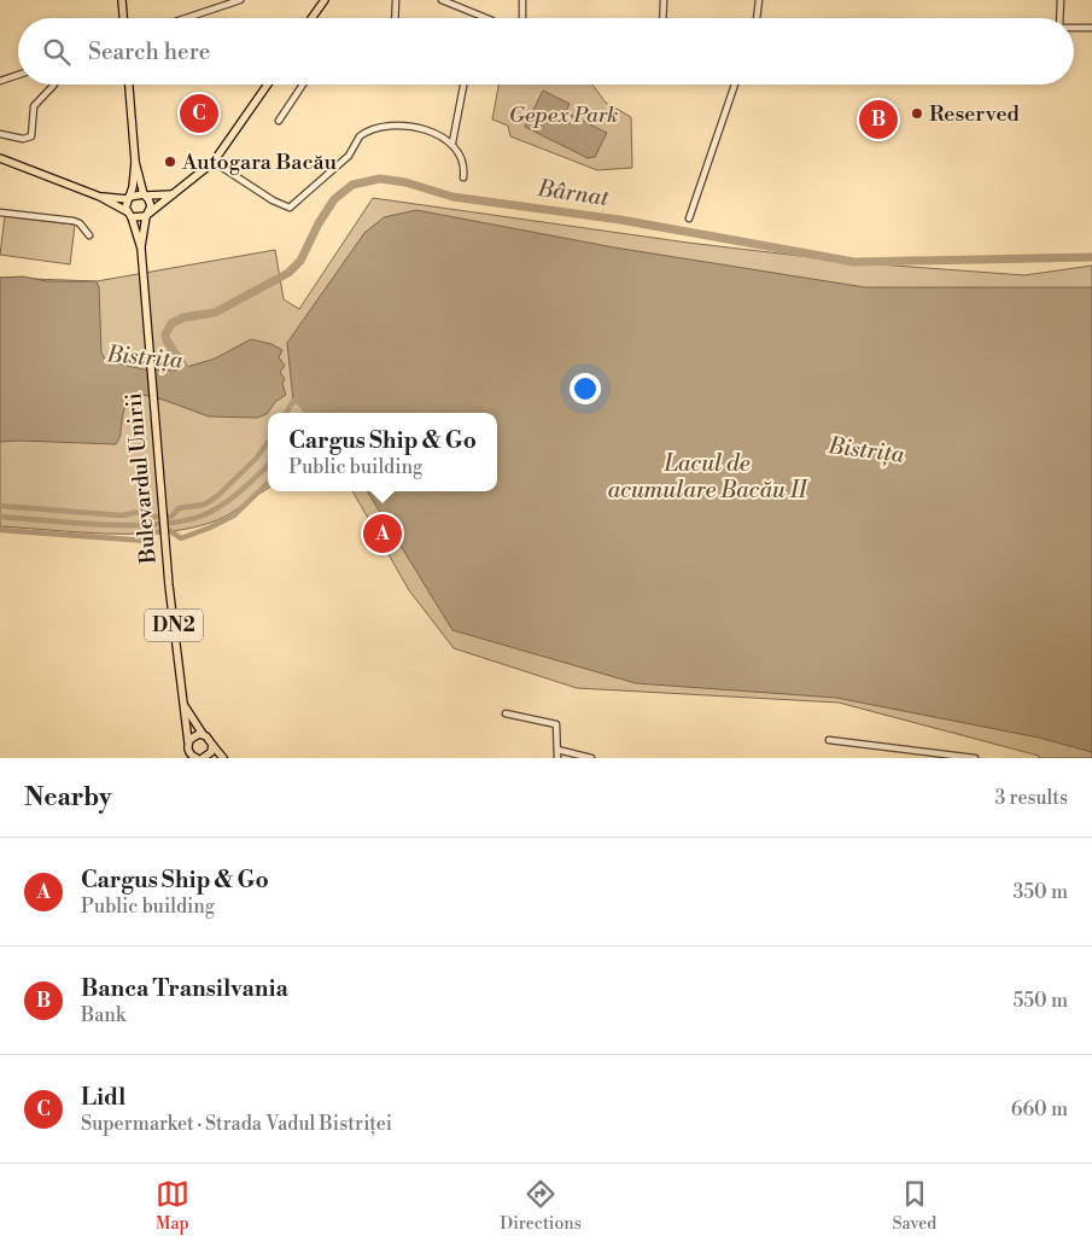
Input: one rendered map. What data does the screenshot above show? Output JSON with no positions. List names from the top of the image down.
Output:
{
  "streets": {
    "main road": ["Bulevardul Unirii", "DN2"]
  },
  "crossings": [
    ["Bulevardul Unirii", "DN2"]
  ],
  "water": ["Bârnat", "Bistrița", "Lacul de acumulare Bacău II"],
  "parks": ["Gepex Park"],
  "places": ["Reserved", "Autogara Bacău"],
  "page": {
    "search": "Search here",
    "pins": ["C", "B", "A"],
    "popup": ["Cargus Ship & Go", "Public building"],
    "heading": ["Nearby", "3 results"],
    "list": [
      {
        "mark": "A",
        "name": "Cargus Ship & Go",
        "note": "Public building",
        "value": "350 m"
      },
      {
        "mark": "B",
        "name": "Banca Transilvania",
        "note": "Bank",
        "value": "550 m"
      },
      {
        "mark": "C",
        "name": "Lidl",
        "note": "Supermarket · Strada Vadul Bistriței",
        "value": "660 m"
      }
    ],
    "nav": ["Map", "Directions", "Saved"]
  }
}
